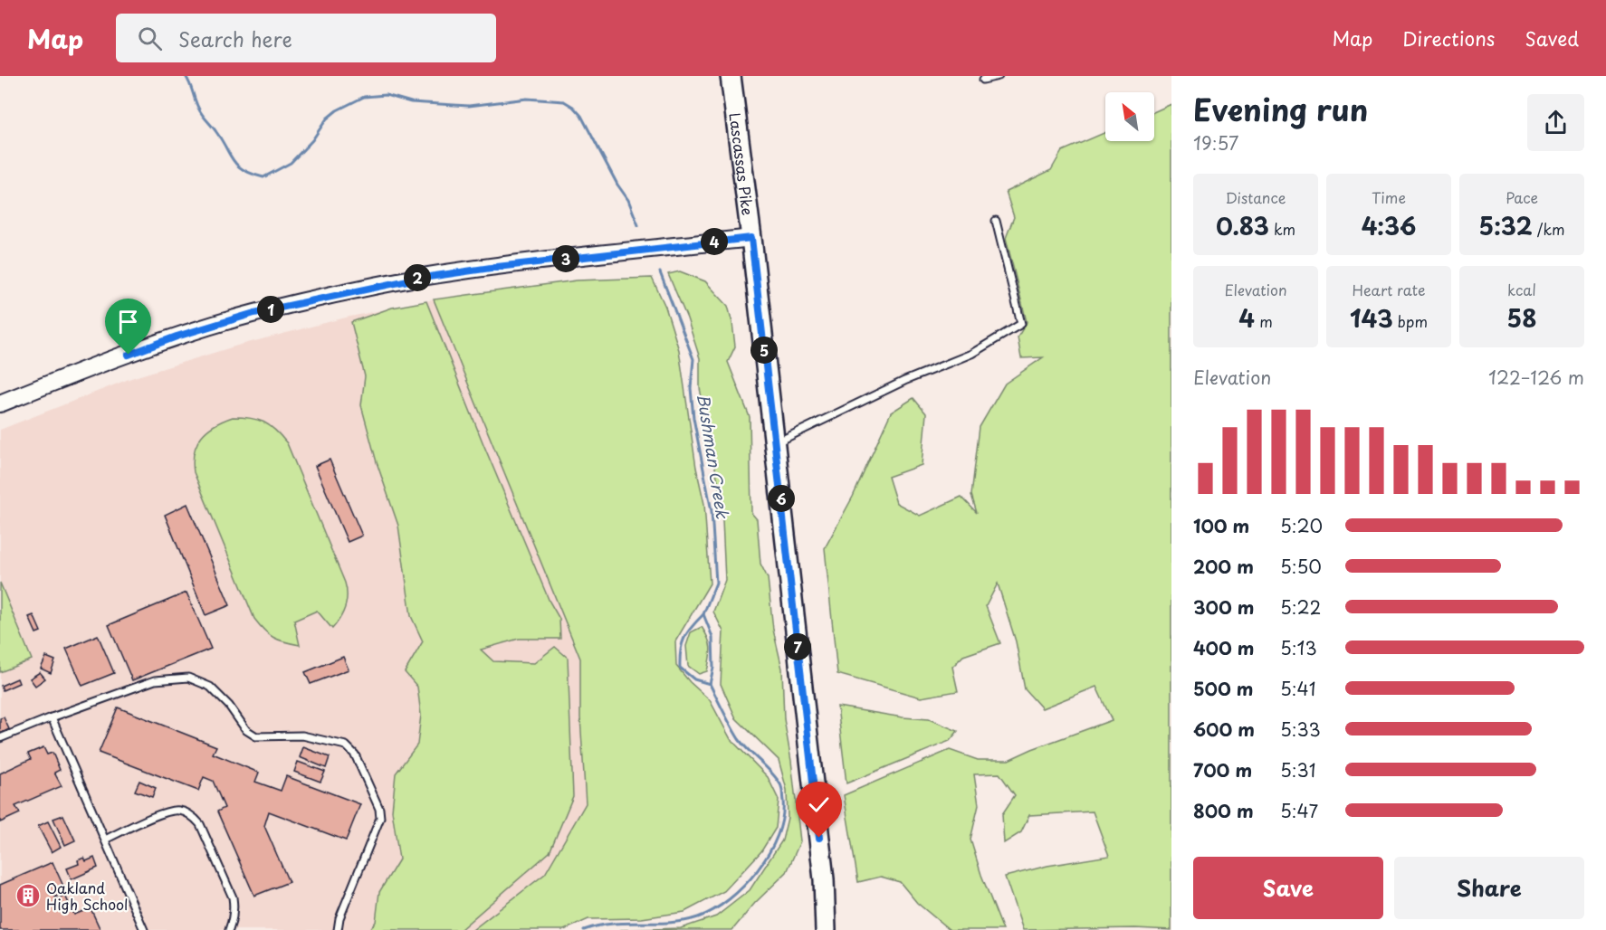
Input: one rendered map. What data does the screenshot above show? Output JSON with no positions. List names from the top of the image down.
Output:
{
  "streets": {
    "main road": ["Lascassas Pike"]
  },
  "water": ["Bushman Creek"],
  "places": {
    "building": ["Oakland High School"]
  },
  "north": "top left",
  "page": {
    "header": "Map",
    "search": "Search here",
    "nav": ["Map", "Directions", "Saved"],
    "heading": ["Evening run", "19:57"],
    "stats": [
      ["Distance", "0.83 km"],
      ["Time", "4:36"],
      ["Pace", "5:32 /km"],
      ["Elevation", "4 m"],
      ["Heart rate", "143 bpm"],
      ["kcal", "58"]
    ],
    "pins": [
      "4",
      "3",
      "2",
      "1",
      "5",
      "6",
      "7"
    ],
    "chart": ["Elevation", "122–126 m"],
    "list": [
      {
        "name": "100 m",
        "note": "5:20"
      },
      {
        "name": "200 m",
        "note": "5:50"
      },
      {
        "name": "300 m",
        "note": "5:22"
      },
      {
        "name": "400 m",
        "note": "5:13"
      },
      {
        "name": "500 m",
        "note": "5:41"
      },
      {
        "name": "600 m",
        "note": "5:33"
      },
      {
        "name": "700 m",
        "note": "5:31"
      },
      {
        "name": "800 m",
        "note": "5:47"
      }
    ],
    "buttons": ["Save", "Share"]
  }
}
